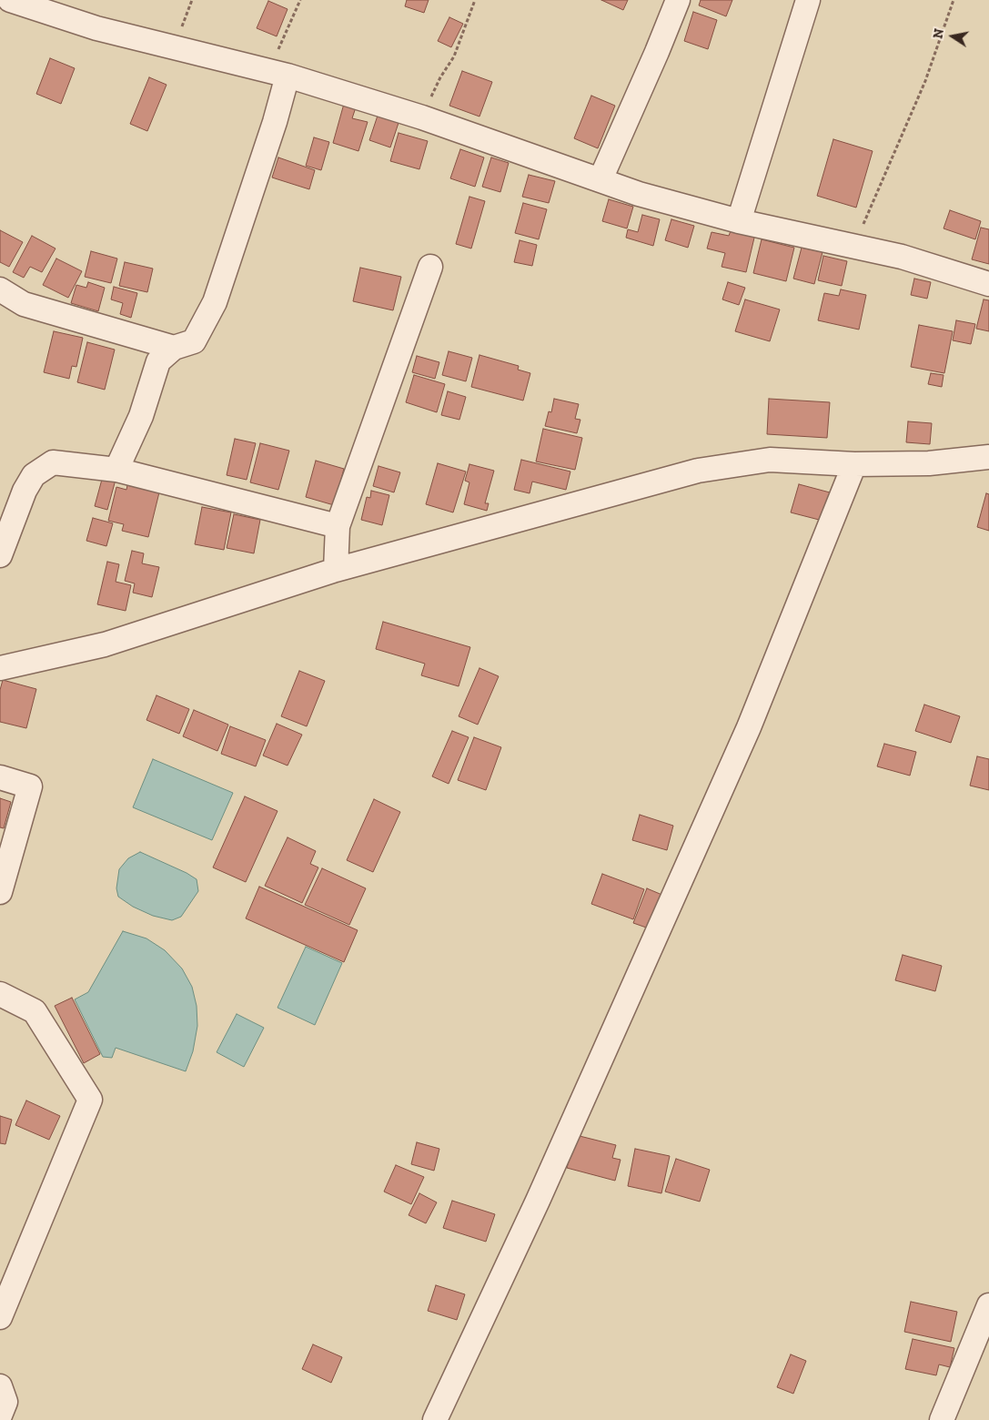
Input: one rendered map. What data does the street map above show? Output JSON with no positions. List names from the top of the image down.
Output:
{
  "north": "left"
}
